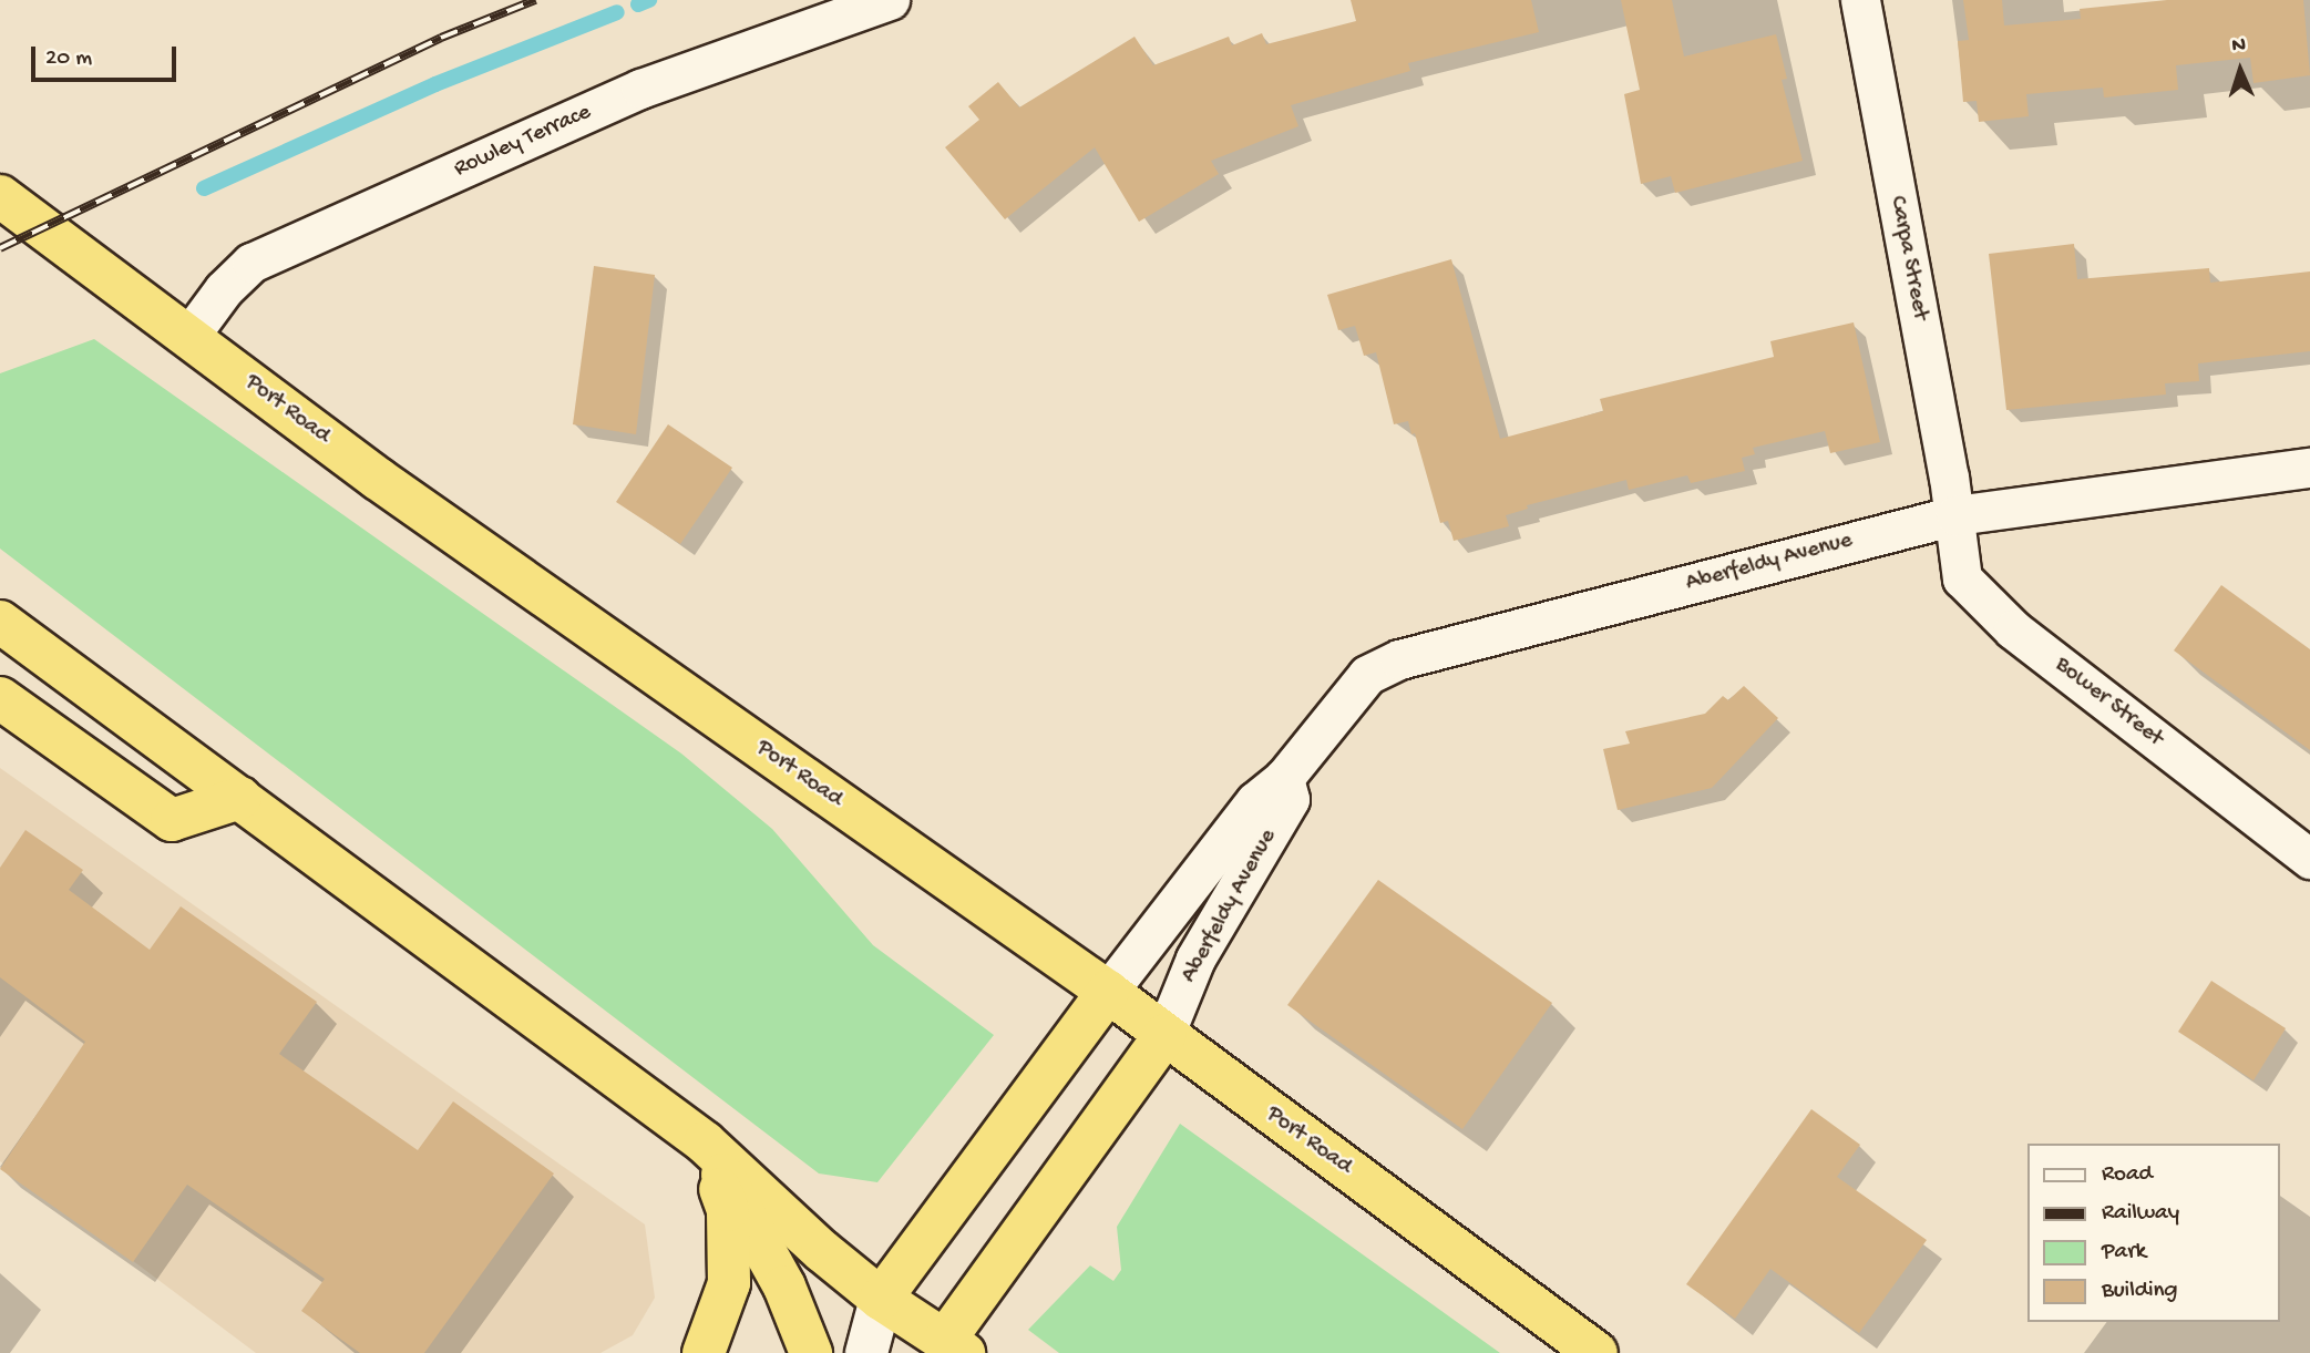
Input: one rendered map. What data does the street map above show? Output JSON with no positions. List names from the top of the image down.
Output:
{
  "streets": {
    "highway": ["Port Road"],
    "street": [
      "Rowley Terrace",
      "Carpa Street",
      "Aberfeldy Avenue",
      "Bower Street"
    ]
  },
  "crossings": [
    ["Rowley Terrace", "Port Road"],
    ["Carpa Street", "Aberfeldy Avenue"],
    ["Carpa Street", "Bower Street"],
    ["Port Road", "Aberfeldy Avenue"],
    ["Aberfeldy Avenue", "Bower Street"]
  ],
  "legend": [
    "Road",
    "Railway",
    "Park",
    "Building"
  ],
  "scale_bar": "20 m",
  "north": "top"
}
